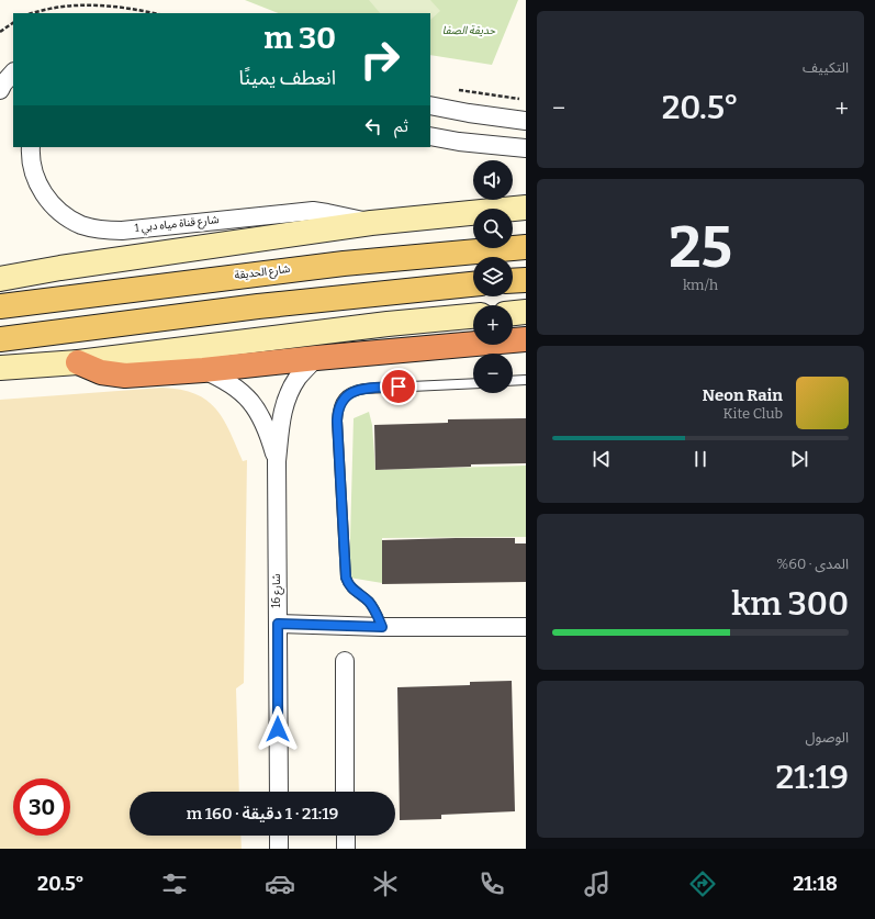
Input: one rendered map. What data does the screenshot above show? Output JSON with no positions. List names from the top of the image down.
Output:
{
  "streets": {
    "main road": ["شارع الحديقة"],
    "street": ["شارع قناة مياه دبي 1", "شارع 16"]
  },
  "parks": ["حديقة الصفا"],
  "page": {
    "tile": [
      "التكييف",
      ["25", "km/h"],
      ["المدى · 60%", "300 km"],
      ["الوصول", "21:19"]
    ],
    "turn": ["30 m", "انعطف يمينًا"],
    "heat": ["−", "20.5°", "+"],
    "then": "ثم",
    "map_buttons": ["+", "−"],
    "song": ["Neon Rain", "Kite Club"],
    "limit": "30",
    "trip": "21:19 · 1 دقيقة · 160 m",
    "tabs": ["21:18", "20.5°"]
  }
}
